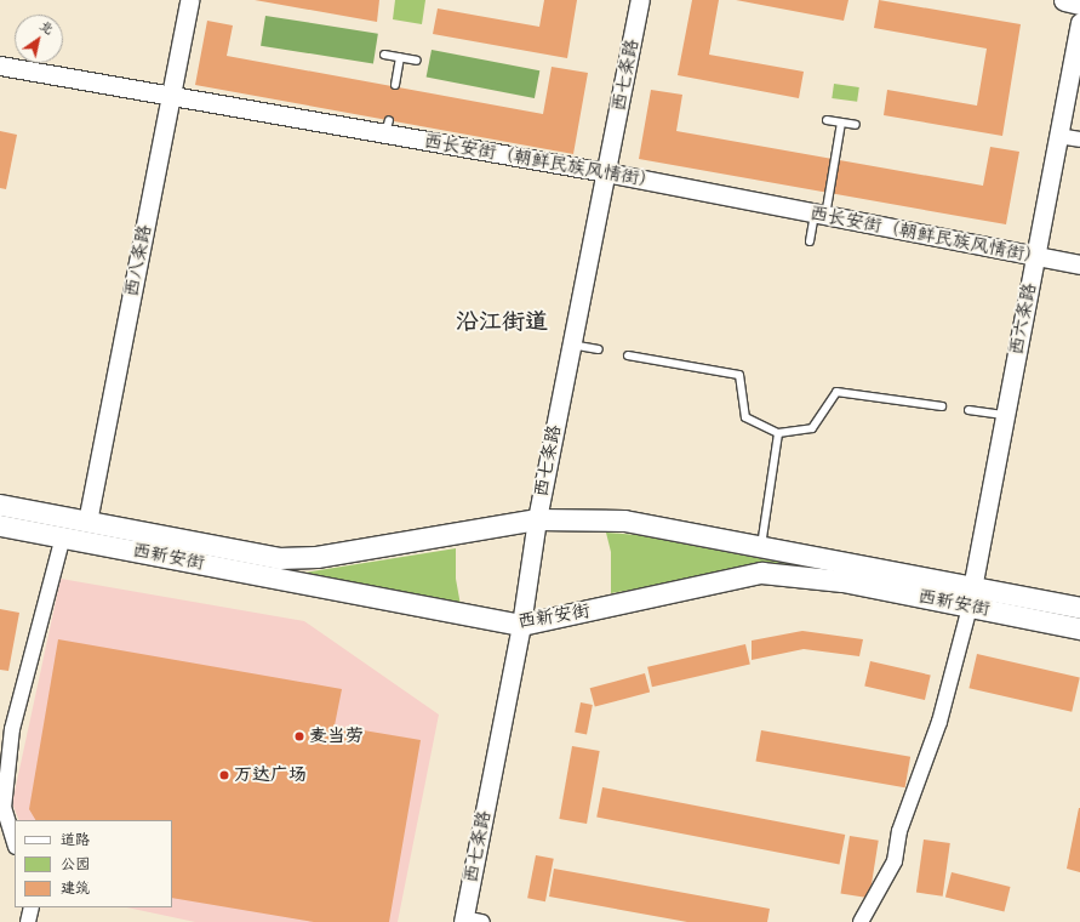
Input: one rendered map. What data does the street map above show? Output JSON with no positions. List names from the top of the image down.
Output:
{
  "streets": {
    "main road": ["西新安街"],
    "street": [
      "西七条路",
      "西长安街（朝鲜民族风情街）",
      "西八条路",
      "西六条路"
    ]
  },
  "crossings": [
    ["西七条路", "西长安街（朝鲜民族风情街）"],
    ["西七条路", "西新安街"],
    ["西长安街（朝鲜民族风情街）", "西八条路"],
    ["西长安街（朝鲜民族风情街）", "西六条路"],
    ["西八条路", "西新安街"],
    ["西六条路", "西新安街"]
  ],
  "districts": ["沿江街道"],
  "places": ["麦当劳", "万达广场"],
  "legend": ["道路", "公园", "建筑"],
  "north": "top right"
}
